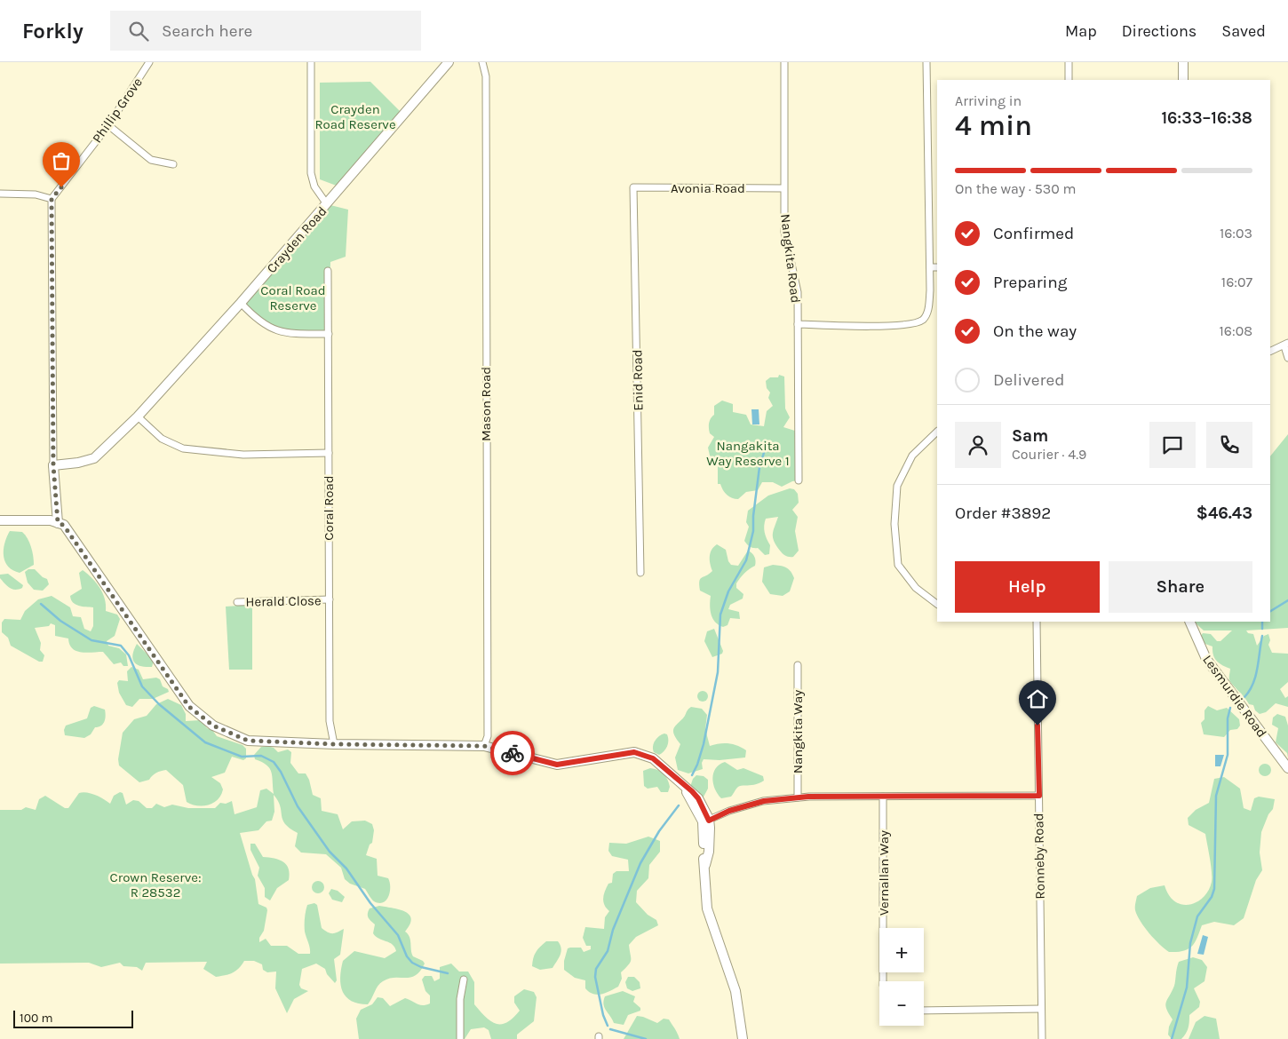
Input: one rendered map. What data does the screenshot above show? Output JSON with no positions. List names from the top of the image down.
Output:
{
  "streets": {
    "street": [
      "Phillip Grove",
      "Avonia Road",
      "Crayden Road",
      "Nangkita Road",
      "Enid Road",
      "Mason Road",
      "Coral Road",
      "Herald Close",
      "Lesmurdie Road",
      "Nangkita Way",
      "Ronneby Road",
      "Vernallan Way"
    ]
  },
  "crossings": [
    ["Avonia Road", "Nangkita Road"],
    ["Avonia Road", "Enid Road"],
    ["Coral Road", "Herald Close"]
  ],
  "parks": [
    "Crayden Road Reserve",
    "Coral Road Reserve",
    "Nangakita Way Reserve 1",
    "Crown Reserve: R 28532"
  ],
  "scale_bar": "100 m",
  "page": {
    "header": "Forkly",
    "search": "Search here",
    "nav": ["Map", "Directions", "Saved"],
    "heading": ["4 min", "Arriving in", "16:33–16:38"],
    "panel": [
      "Sam",
      "Courier · 4.9",
      "Order #3892",
      "$46.43"
    ],
    "bar": "On the way · 530 m",
    "list": [
      ["Confirmed", "16:03"],
      ["Preparing", "16:07"],
      ["On the way", "16:08"],
      "Delivered"
    ],
    "buttons": ["Help", "Share"],
    "map_buttons": ["+", "−"],
    "scale": "100 m"
  }
}
